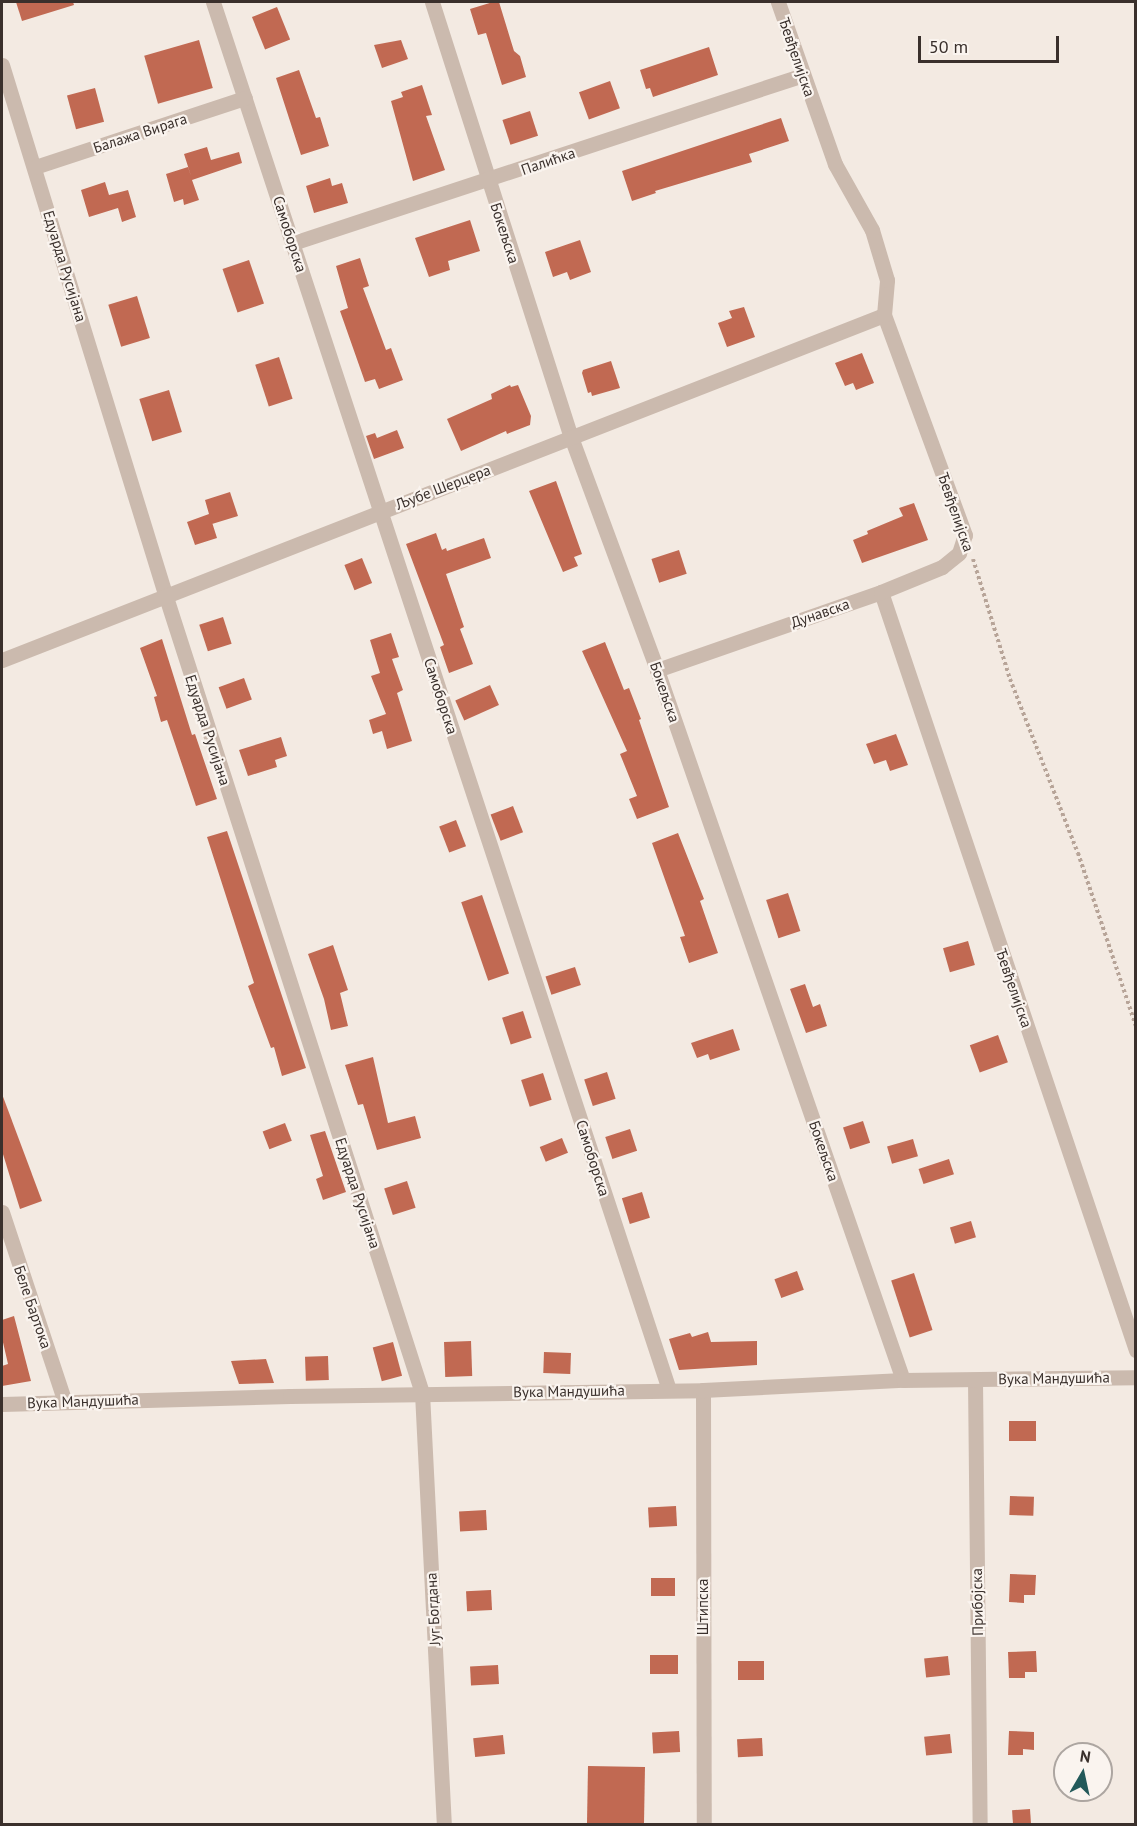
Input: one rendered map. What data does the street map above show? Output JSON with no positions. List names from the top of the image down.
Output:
{
  "streets": {
    "street": [
      "Ђевђелијска",
      "Балажа Вирага",
      "Палићка",
      "Бокељска",
      "Самоборска",
      "Едуарда Русијана",
      "Љубе Шерцера",
      "Дунавска",
      "Беле Бартока",
      "Вука Мандушића",
      "Прибојска",
      "Штипска",
      "Југ Богдана"
    ]
  },
  "crossings": [
    ["Ђевђелијска", "Палићка"],
    ["Ђевђелијска", "Љубе Шерцера"],
    ["Ђевђелијска", "Дунавска"],
    ["Балажа Вирага", "Самоборска"],
    ["Балажа Вирага", "Едуарда Русијана"],
    ["Палићка", "Бокељска"],
    ["Палићка", "Самоборска"],
    ["Бокељска", "Љубе Шерцера"],
    ["Бокељска", "Дунавска"],
    ["Бокељска", "Вука Мандушића"],
    ["Самоборска", "Љубе Шерцера"],
    ["Самоборска", "Вука Мандушића"],
    ["Едуарда Русијана", "Љубе Шерцера"],
    ["Едуарда Русијана", "Вука Мандушића"],
    ["Едуарда Русијана", "Југ Богдана"],
    ["Беле Бартока", "Вука Мандушића"],
    ["Вука Мандушића", "Прибојска"],
    ["Вука Мандушића", "Штипска"],
    ["Вука Мандушића", "Југ Богдана"]
  ],
  "scale_bar": "50 m",
  "north": "top"
}
